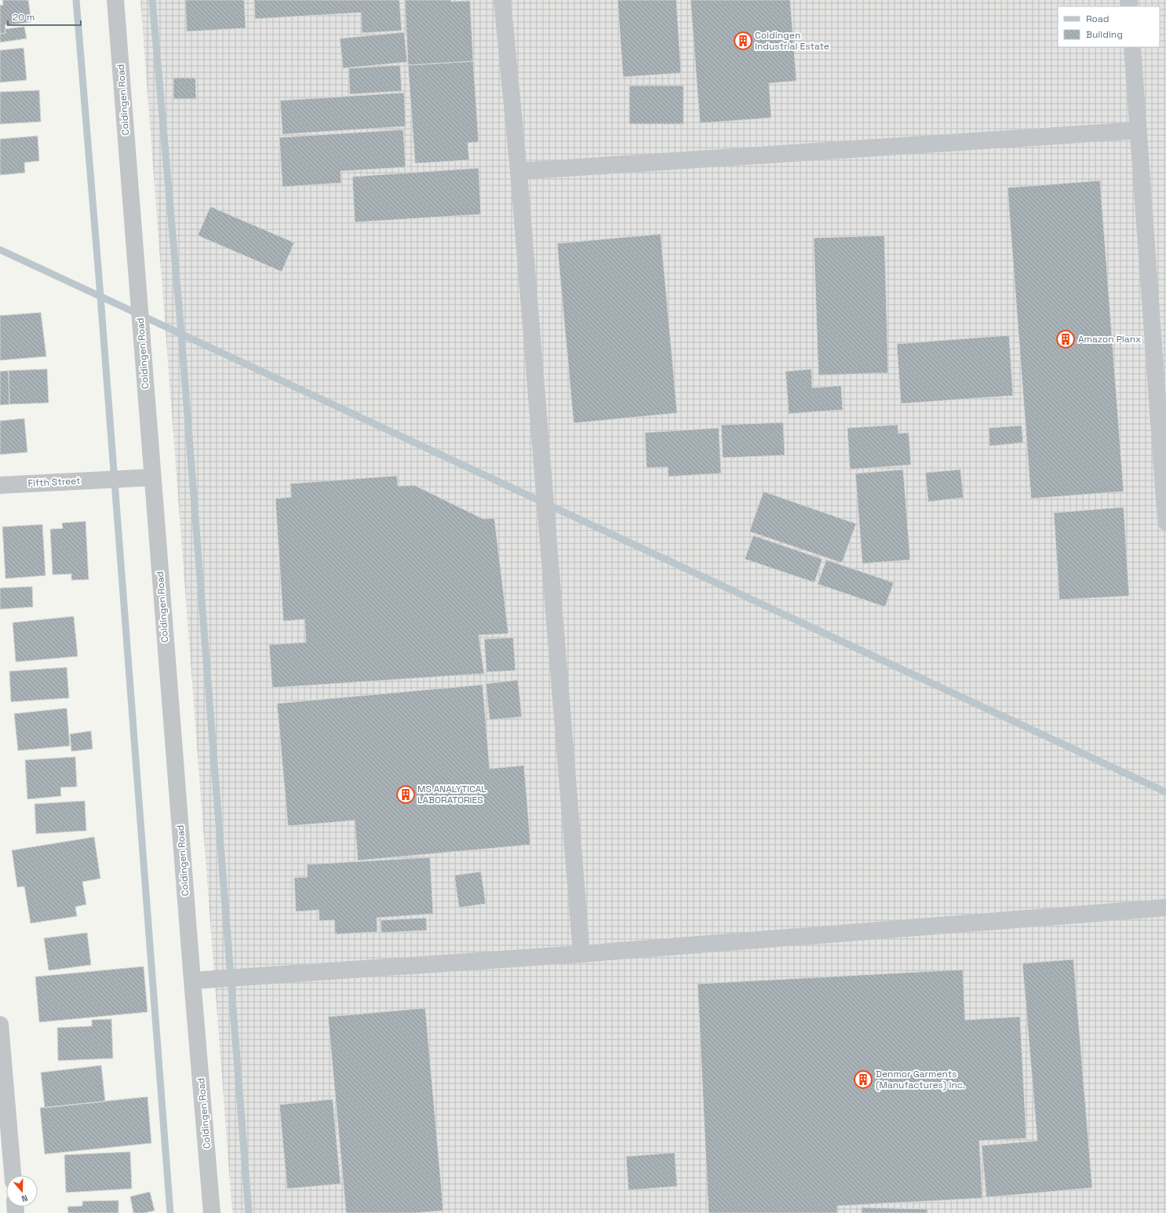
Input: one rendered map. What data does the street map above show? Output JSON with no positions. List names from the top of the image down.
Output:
{
  "streets": {
    "street": ["Coldingen Road", "Fifth Street"]
  },
  "crossings": [
    ["Coldingen Road", "Fifth Street"]
  ],
  "places": {
    "building": [
      "Coldingen Industrial Estate",
      "Amazon Planx",
      "MS ANALYTICAL LABORATORIES",
      "Denmor Garments (Manufactures) Inc."
    ]
  },
  "legend": ["Road", "Building"],
  "scale_bar": "20 m",
  "north": "bottom"
}
